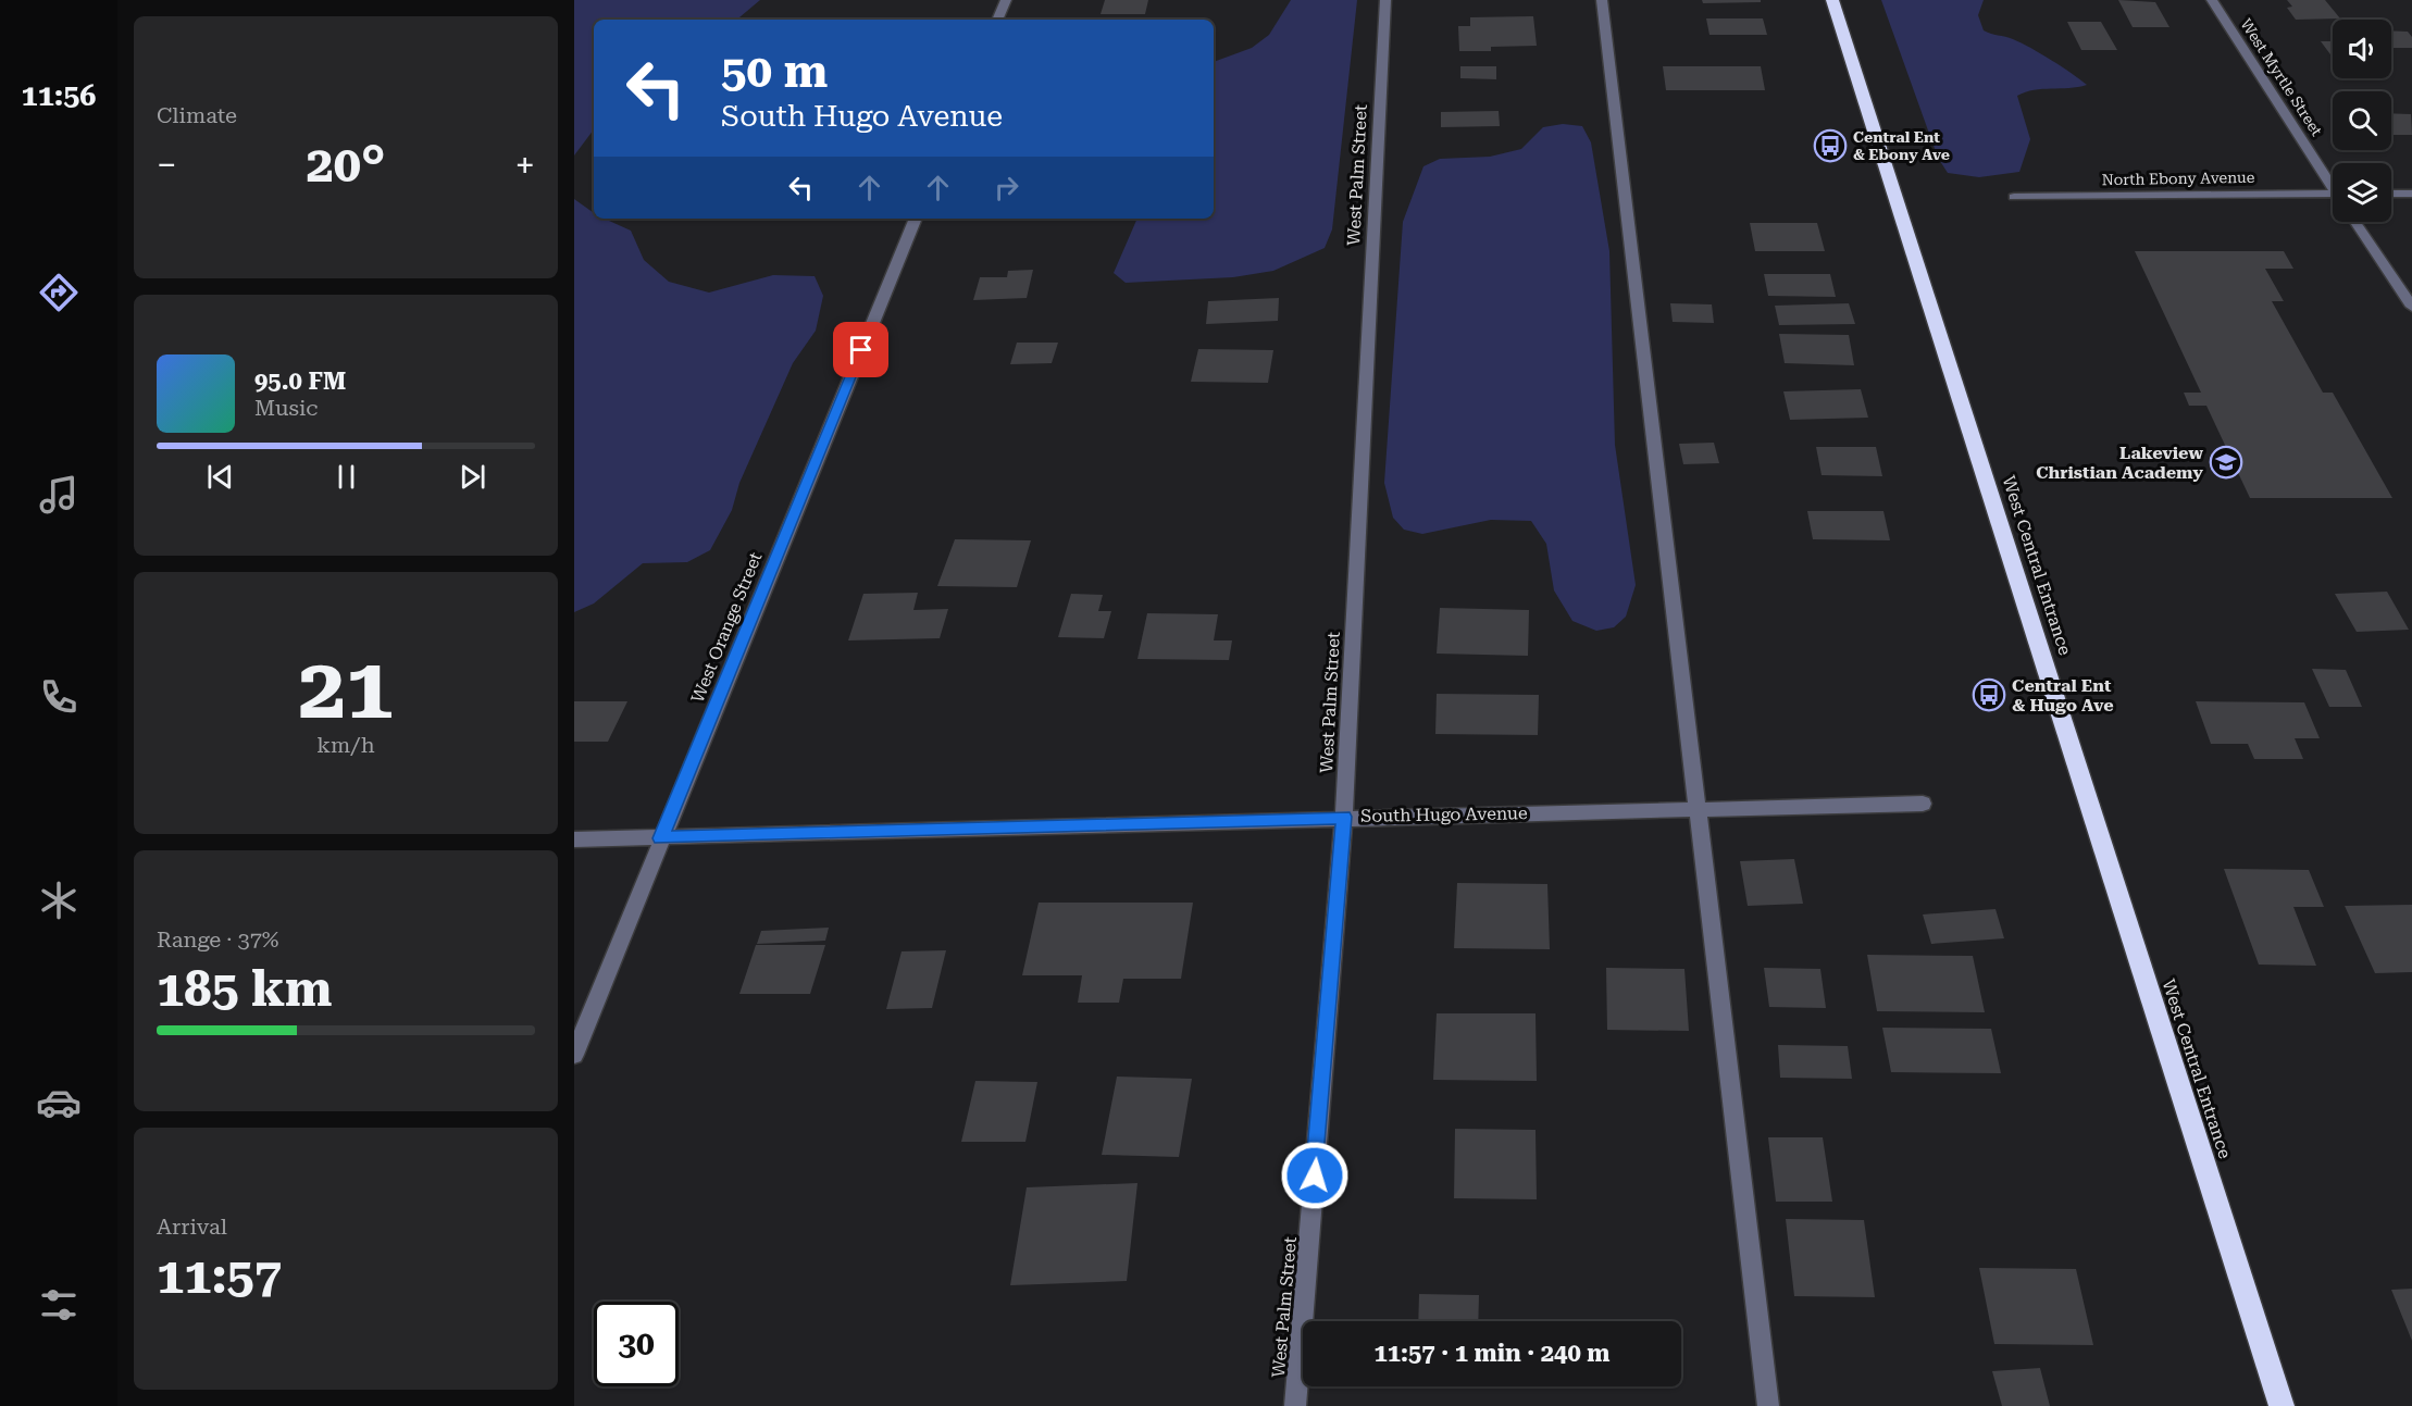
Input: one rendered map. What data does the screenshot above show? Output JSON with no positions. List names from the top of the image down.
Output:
{
  "streets": {
    "highway": ["West Central Entrance"],
    "street": [
      "West Myrtle Street",
      "West Palm Street",
      "North Ebony Avenue",
      "West Orange Street",
      "South Hugo Avenue"
    ]
  },
  "crossings": [
    ["West Palm Street", "South Hugo Avenue"],
    ["West Orange Street", "South Hugo Avenue"]
  ],
  "places": {
    "bus stop": ["Central Ent & Ebony Ave", "Central Ent & Hugo Ave"],
    "school or university": ["Lakeview Christian Academy"]
  },
  "page": {
    "tabs": "11:56",
    "tile": [
      "Climate",
      ["21", "km/h"],
      ["Range · 37%", "185 km"],
      ["Arrival", "11:57"]
    ],
    "turn": ["50 m", "South Hugo Avenue"],
    "heat": ["−", "20°", "+"],
    "song": ["95.0 FM", "Music"],
    "limit": "30",
    "trip": "11:57 · 1 min · 240 m"
  }
}
